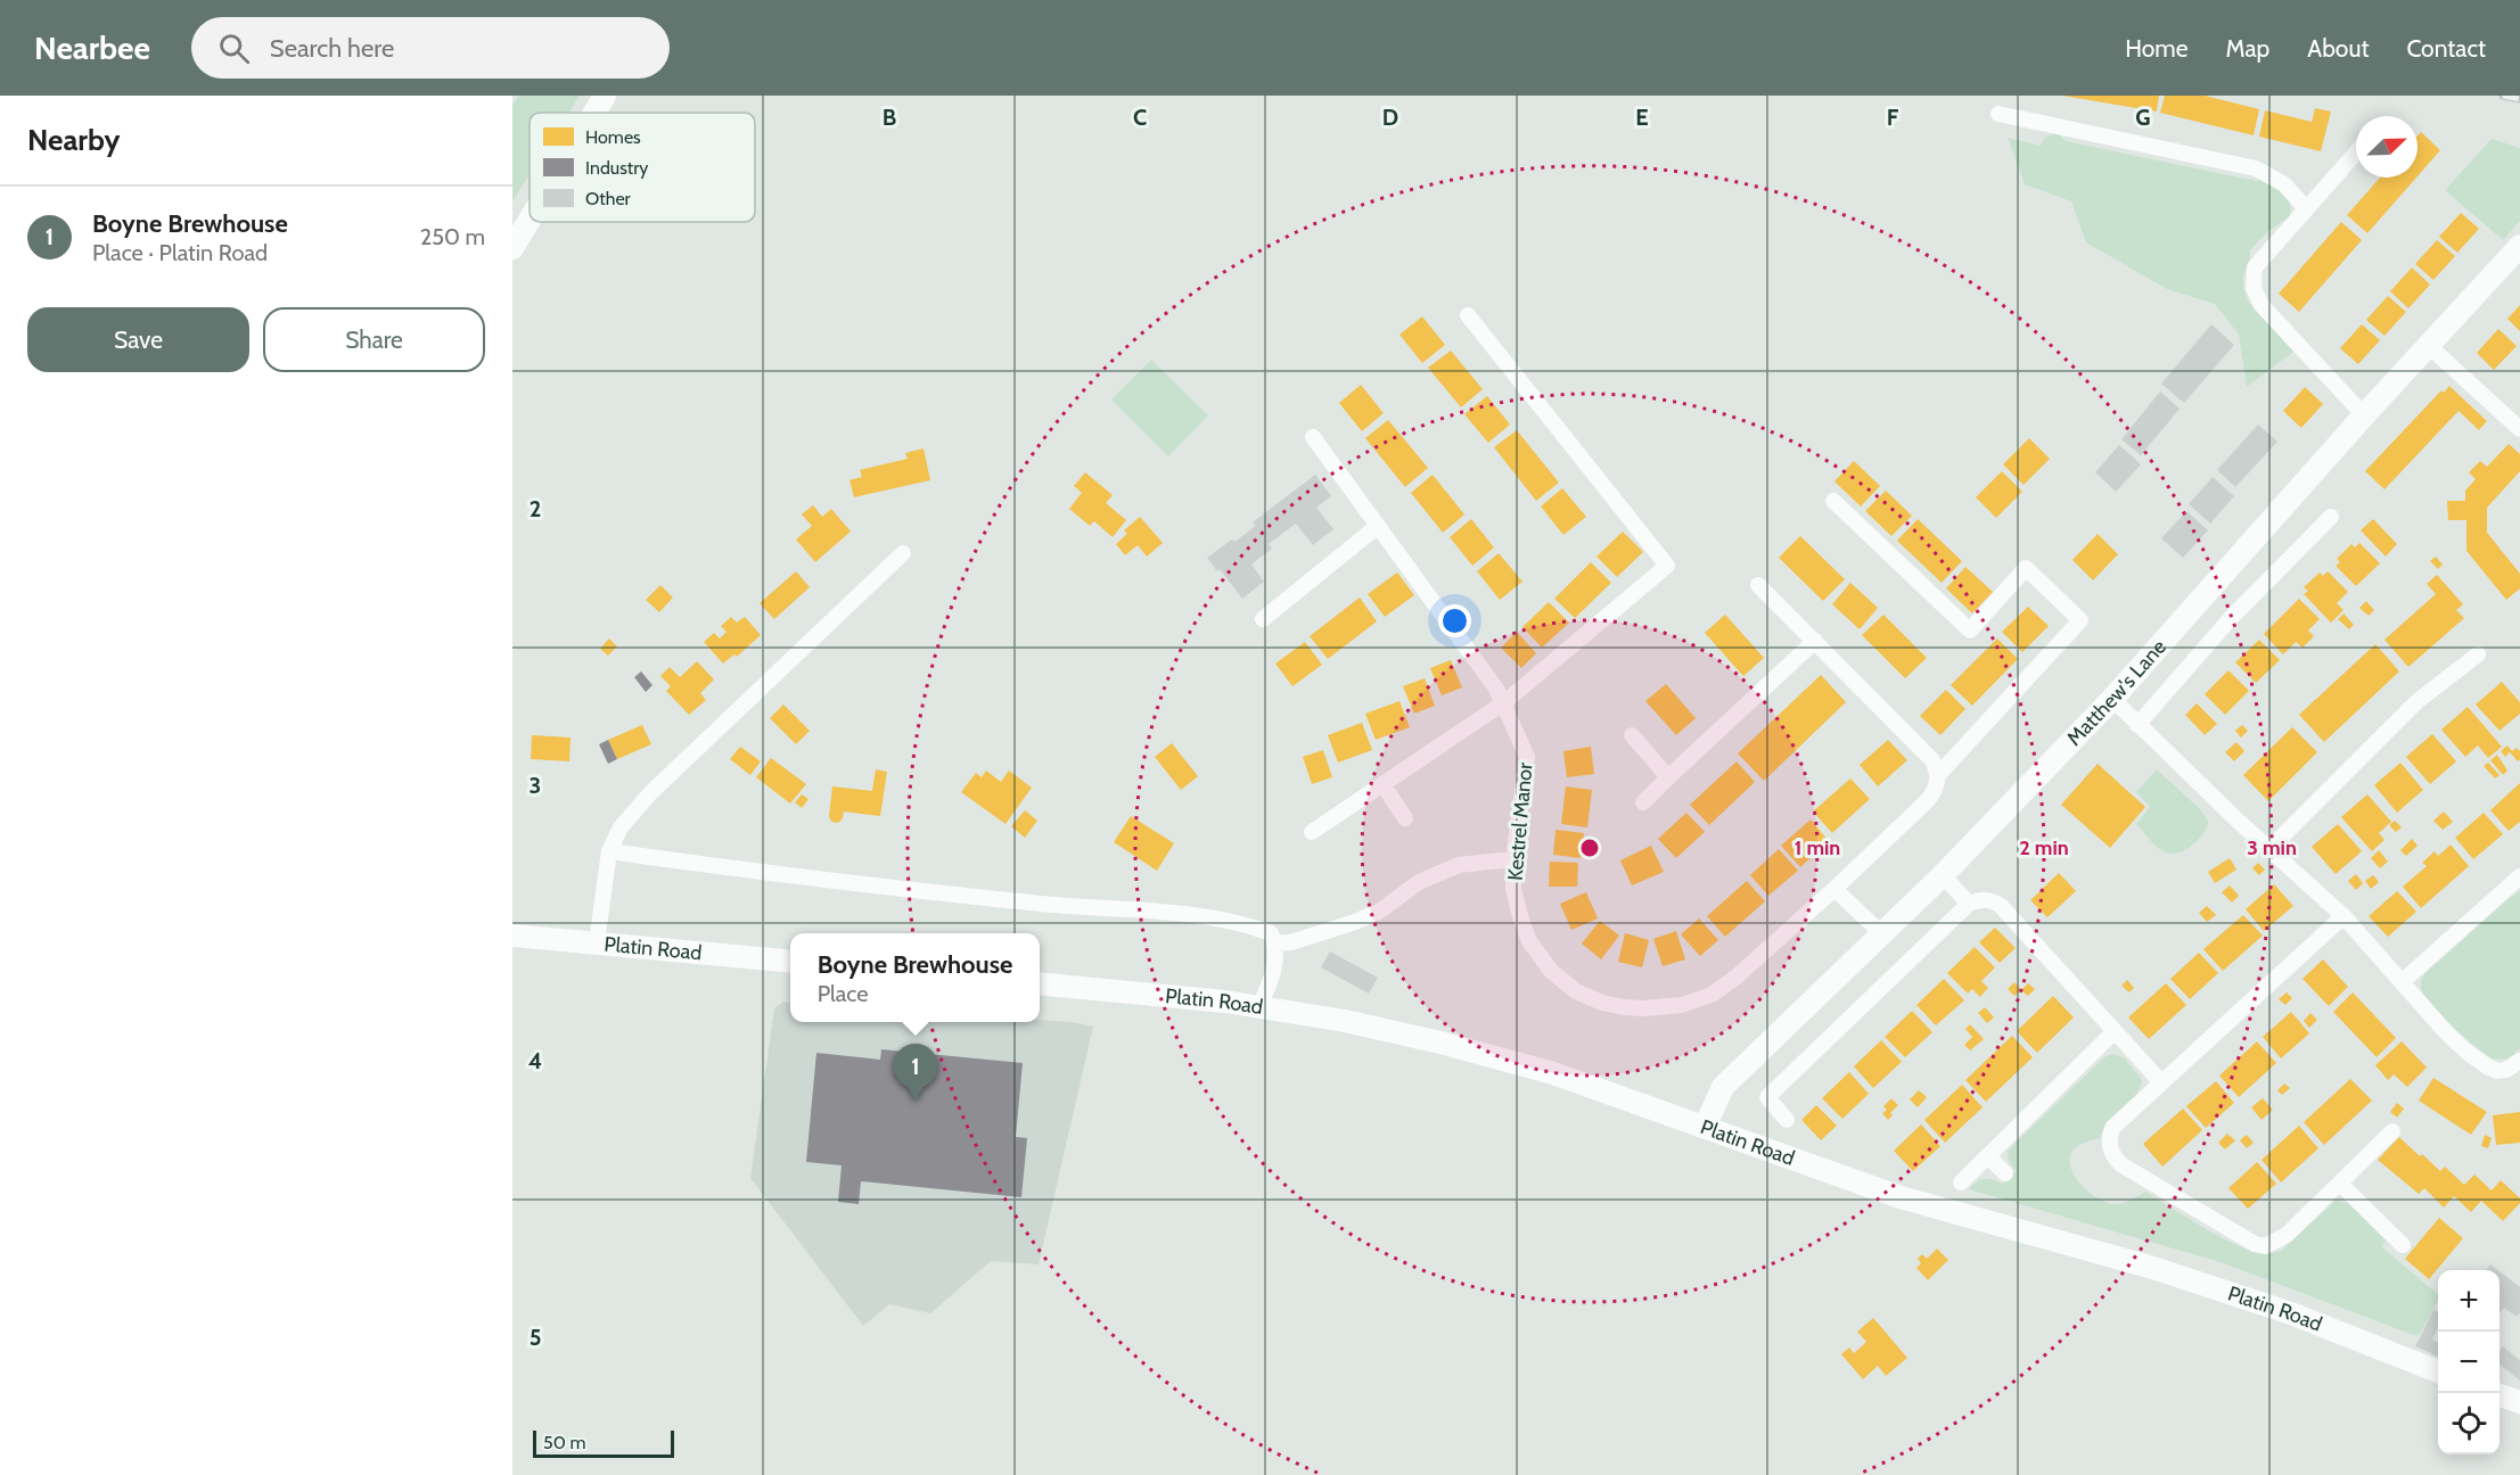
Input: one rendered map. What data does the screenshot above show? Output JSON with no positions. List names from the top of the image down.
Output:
{
  "streets": {
    "main road": ["Matthew's Lane", "Platin Road"],
    "street": ["Kestrel Manor"]
  },
  "crossings": [
    ["Matthew's Lane", "Platin Road"]
  ],
  "legend": ["Homes", "Industry", "Other"],
  "scale_bar": "50 m",
  "north": "top right",
  "page": {
    "header": "Nearbee",
    "search": "Search here",
    "nav": [
      "Home",
      "Map",
      "About",
      "Contact"
    ],
    "heading": "Nearby",
    "list": [
      {
        "mark": "1",
        "name": "Boyne Brewhouse",
        "note": "Place · Platin Road",
        "value": "250 m"
      }
    ],
    "buttons": ["Save", "Share"],
    "popup": ["Boyne Brewhouse", "Place"],
    "pins": "1",
    "map_buttons": ["+", "−"],
    "scale": "50 m"
  },
  "grid": {
    "columns": [
      "B",
      "C",
      "D",
      "E",
      "F",
      "G"
    ],
    "rows": [
      "2",
      "3",
      "4",
      "5"
    ]
  },
  "rings": ["1 min", "2 min", "3 min"]
}
